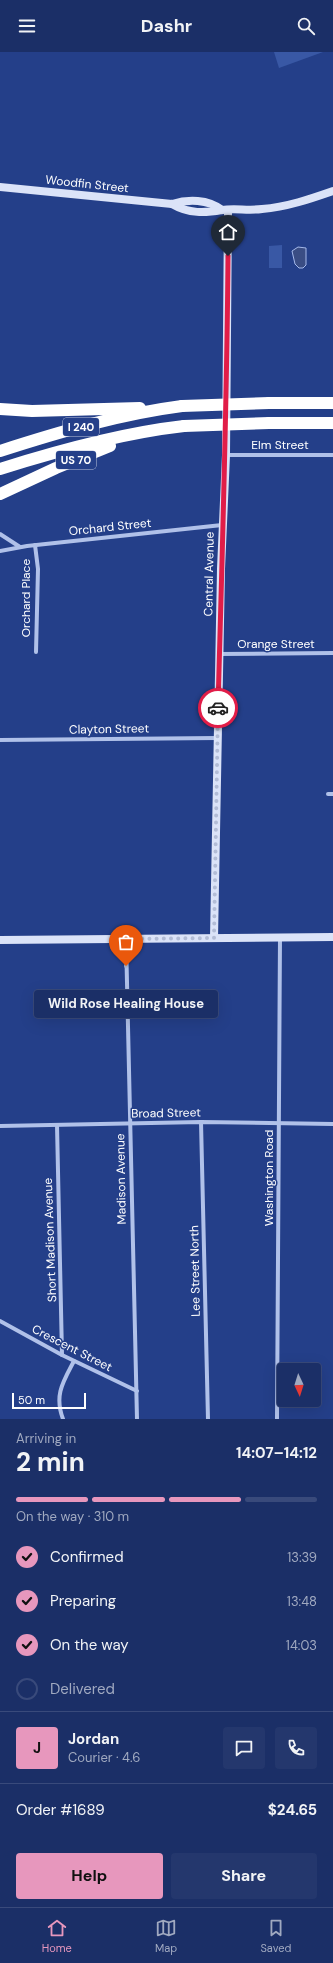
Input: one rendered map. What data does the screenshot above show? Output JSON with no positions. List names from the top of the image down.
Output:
{
  "streets": {
    "highway": ["I 240", "US 70"],
    "street": [
      "Woodfin Street",
      "Elm Street",
      "Orchard Street",
      "Central Avenue",
      "Orchard Place",
      "Orange Street",
      "Clayton Street",
      "Broad Street",
      "Washington Road",
      "Madison Avenue",
      "Short Madison Avenue",
      "Lee Street North",
      "Crescent Street"
    ]
  },
  "crossings": [
    ["Woodfin Street", "Central Avenue"],
    ["I 240", "US 70"],
    ["Elm Street", "Central Avenue"],
    ["Orchard Street", "Central Avenue"],
    ["Orchard Street", "Orchard Place"],
    ["Central Avenue", "Orange Street"],
    ["Central Avenue", "Clayton Street"],
    ["Broad Street", "Washington Road"],
    ["Broad Street", "Madison Avenue"],
    ["Broad Street", "Short Madison Avenue"],
    ["Broad Street", "Lee Street North"],
    ["Madison Avenue", "Crescent Street"],
    ["Short Madison Avenue", "Crescent Street"]
  ],
  "places": ["Wild Rose Healing House"],
  "scale_bar": "50 m",
  "north": "bottom",
  "page": {
    "header": "Dashr",
    "bubble": "Wild Rose Healing House",
    "scale": "50 m",
    "heading": ["2 min", "Arriving in", "14:07–14:12"],
    "panel": [
      "Jordan",
      "Courier · 4.6",
      "Order #1689",
      "$24.65"
    ],
    "bar": "On the way · 310 m",
    "list": [
      ["Confirmed", "13:39"],
      ["Preparing", "13:48"],
      ["On the way", "14:03"],
      "Delivered"
    ],
    "round": "J",
    "buttons": ["Help", "Share"],
    "tabs": ["Home", "Map", "Saved"]
  }
}
